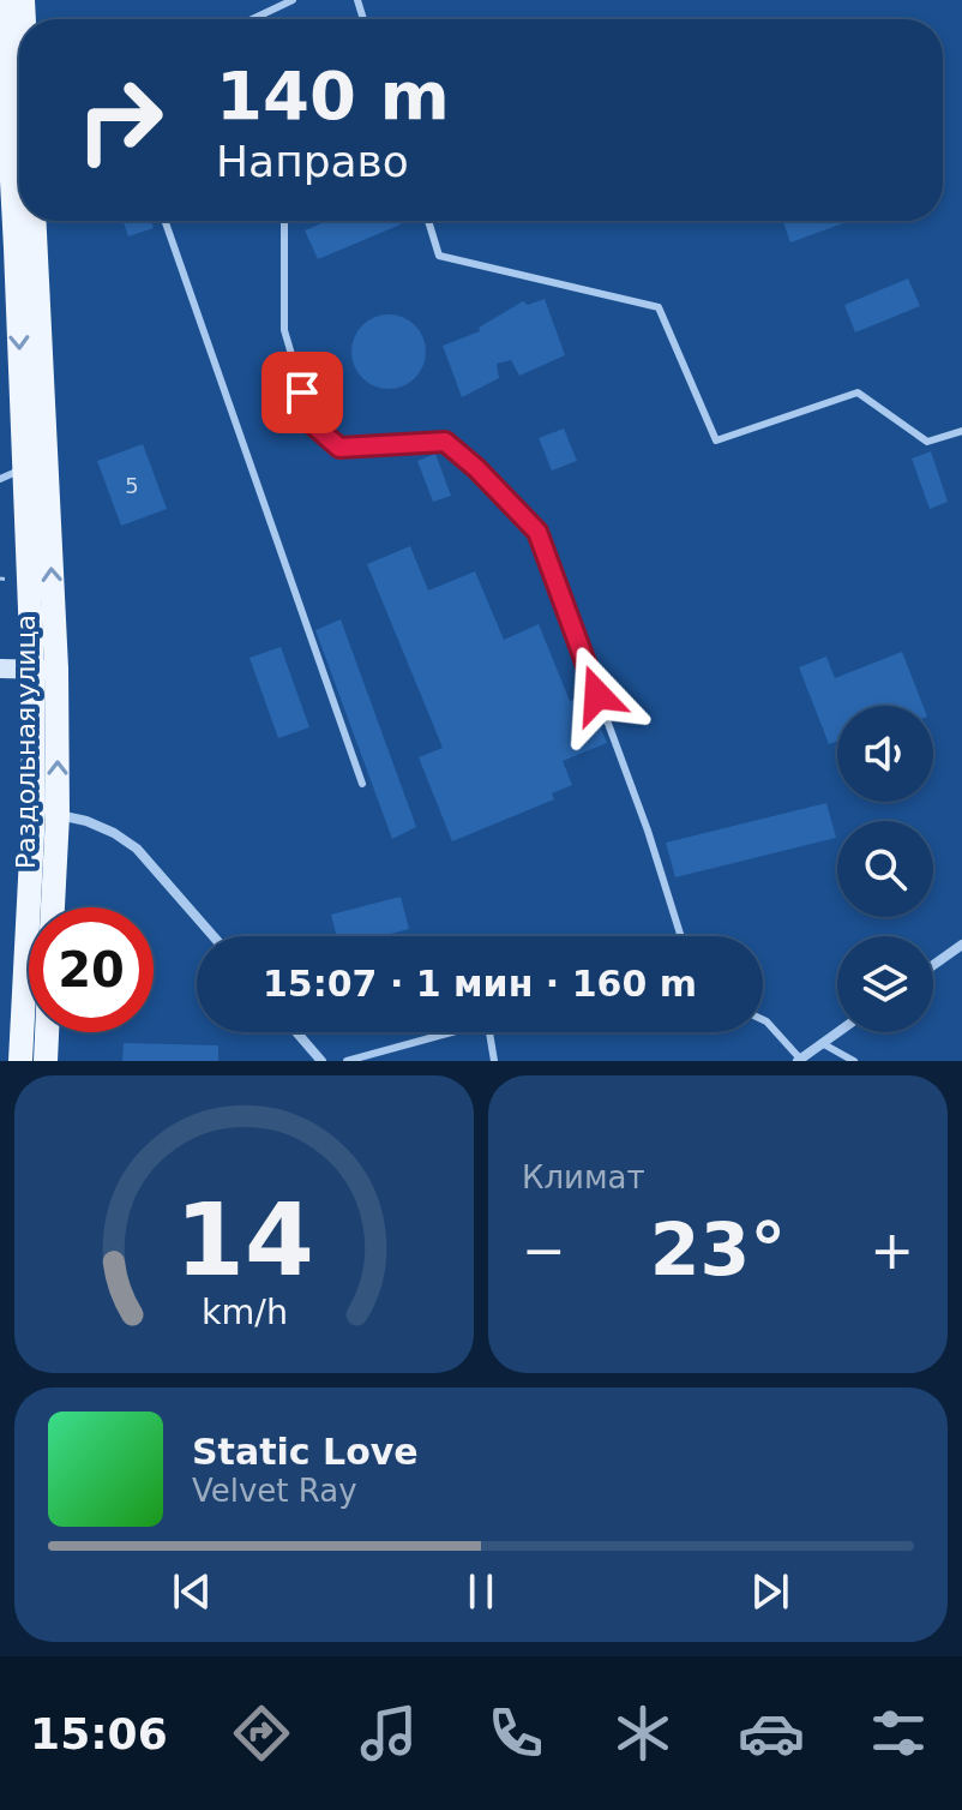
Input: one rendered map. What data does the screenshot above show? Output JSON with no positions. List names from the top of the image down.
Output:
{
  "streets": {
    "main road": ["Раздольная улица"]
  },
  "house_numbers": ["5"],
  "page": {
    "turn": ["140 m", "Направо"],
    "limit": "20",
    "trip": "15:07 · 1 мин · 160 m",
    "tile": "Климат",
    "heat": ["−", "23°", "+"],
    "song": ["Static Love", "Velvet Ray"],
    "tabs": "15:06",
    "gauge": ["14", "km/h"]
  }
}
